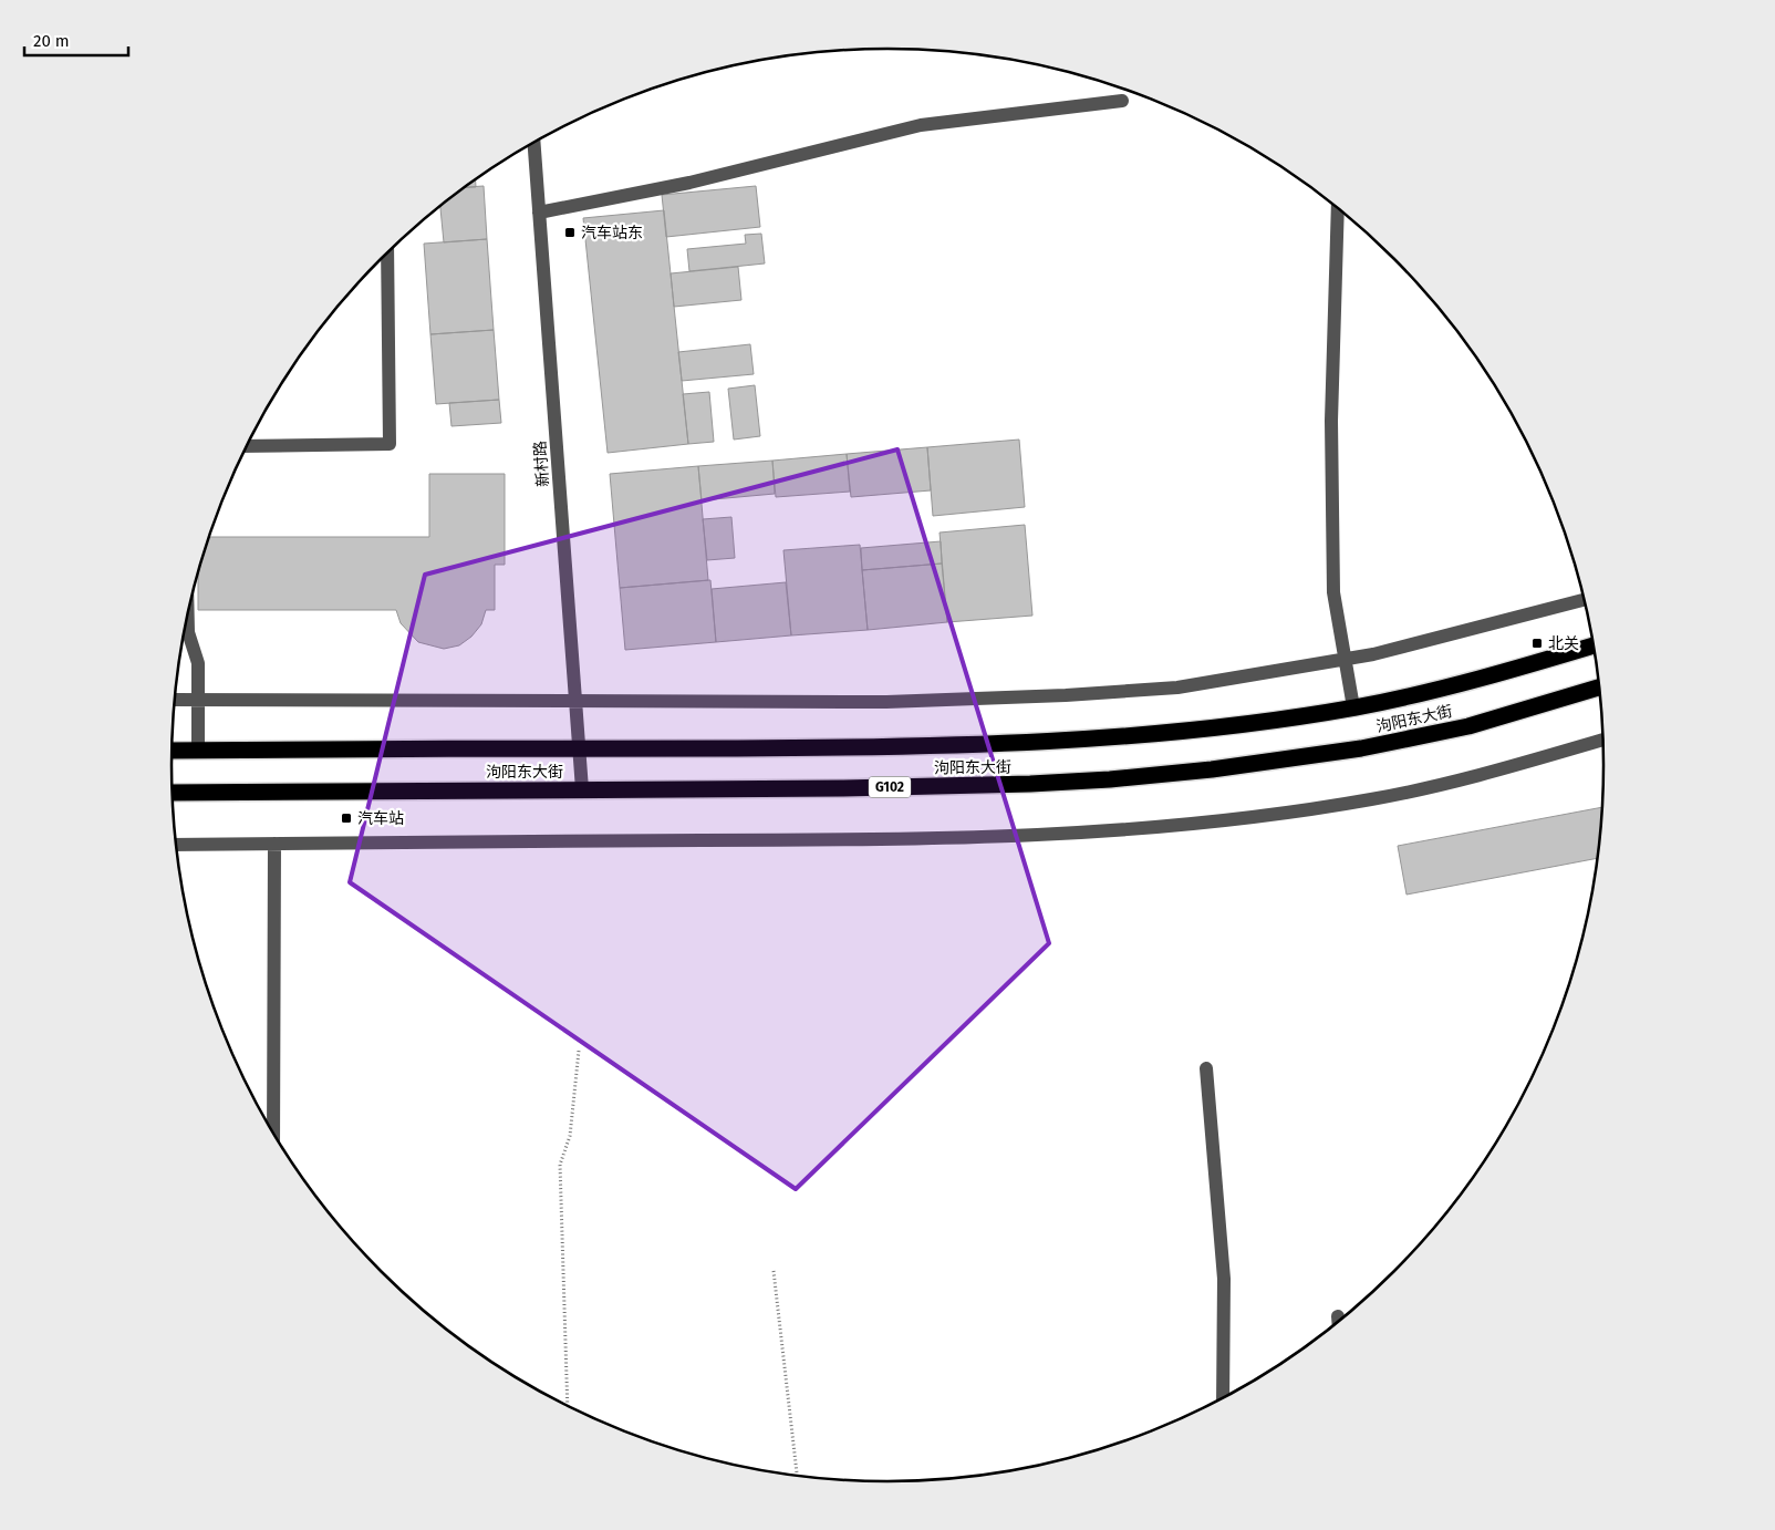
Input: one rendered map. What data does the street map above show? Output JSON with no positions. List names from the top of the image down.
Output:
{
  "streets": {
    "highway": ["泃阳东大街", "G102"],
    "street": ["新村路"]
  },
  "crossings": [
    ["新村路", "泃阳东大街"]
  ],
  "places": {
    "transit": ["汽车站东", "北关", "汽车站"]
  },
  "scale_bar": "20 m"
}
